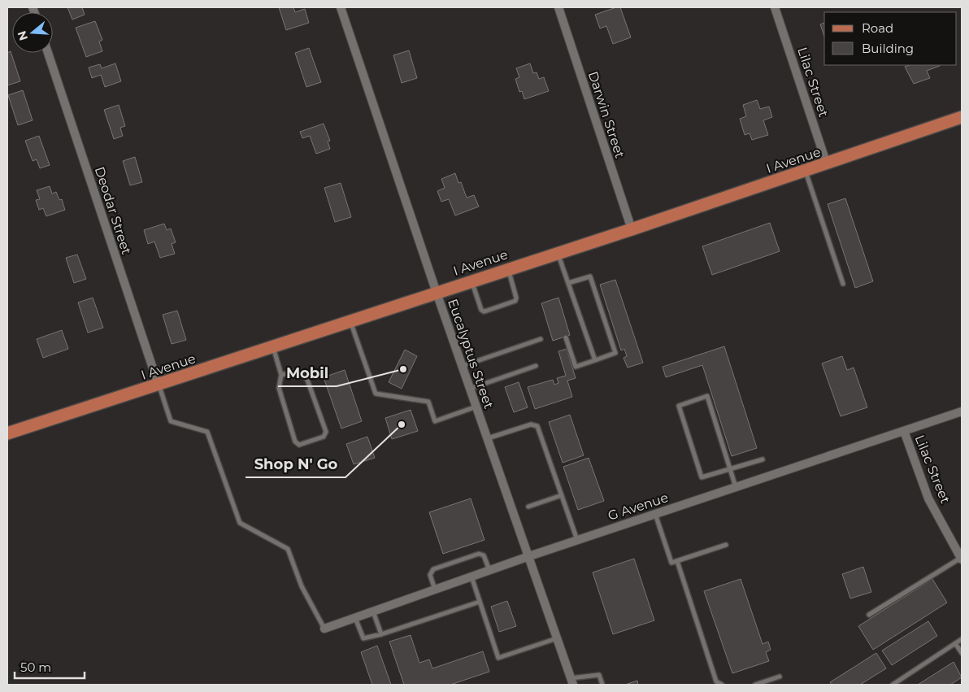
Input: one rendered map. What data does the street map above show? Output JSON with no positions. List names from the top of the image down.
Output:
{
  "streets": {
    "main road": ["I Avenue"],
    "street": [
      "Lilac Street",
      "Darwin Street",
      "Deodar Street",
      "Eucalyptus Street",
      "G Avenue"
    ]
  },
  "crossings": [
    ["Lilac Street", "I Avenue"],
    ["Lilac Street", "G Avenue"],
    ["Darwin Street", "I Avenue"],
    ["I Avenue", "Deodar Street"],
    ["I Avenue", "Eucalyptus Street"],
    ["Eucalyptus Street", "G Avenue"]
  ],
  "places": ["Mobil", "Shop N' Go"],
  "legend": ["Road", "Building"],
  "scale_bar": "50 m",
  "north": "left"
}
